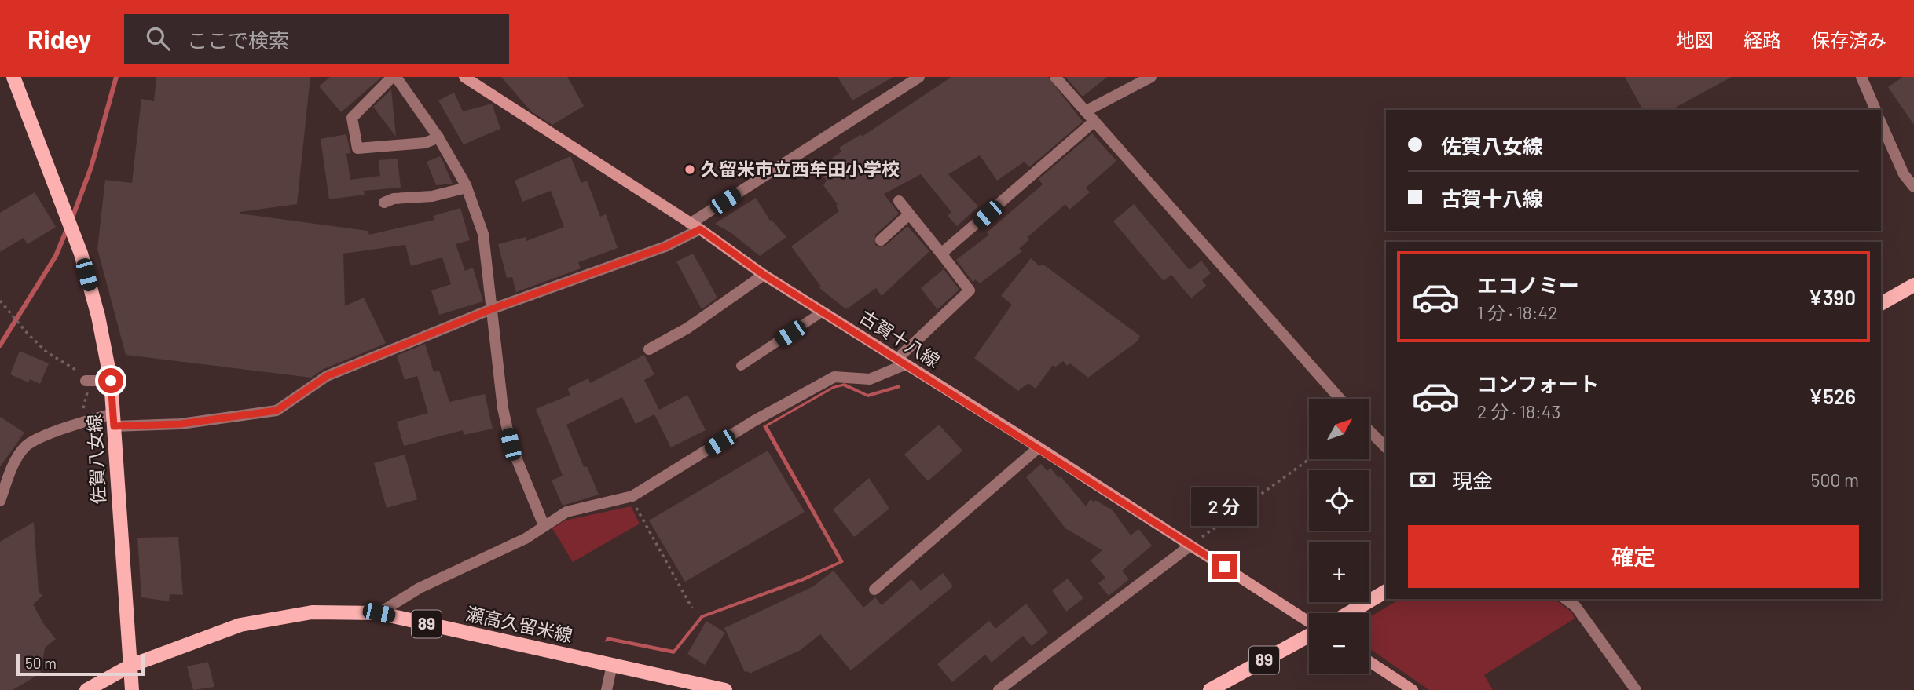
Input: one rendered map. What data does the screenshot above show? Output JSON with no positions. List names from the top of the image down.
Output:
{
  "streets": {
    "main road": [
      "古賀十八線",
      "佐賀八女線",
      "89",
      "瀬高久留米線"
    ]
  },
  "crossings": [
    ["佐賀八女線", "瀬高久留米線"]
  ],
  "places": ["久留米市立西牟田小学校"],
  "scale_bar": "50 m",
  "north": "top right",
  "page": {
    "header": "Ridey",
    "search": "ここで検索",
    "nav": ["地図", "経路", "保存済み"],
    "banner": ["佐賀八女線", "古賀十八線"],
    "list": [
      {
        "name": "エコノミー",
        "note": "1 分 · 18:42",
        "value": "¥390"
      },
      {
        "name": "コンフォート",
        "note": "2 分 · 18:43",
        "value": "¥526"
      }
    ],
    "map_buttons": ["+", "−"],
    "pay": ["現金", "500 m"],
    "bubble": "2 分",
    "buttons": "確定",
    "scale": "50 m"
  }
}
